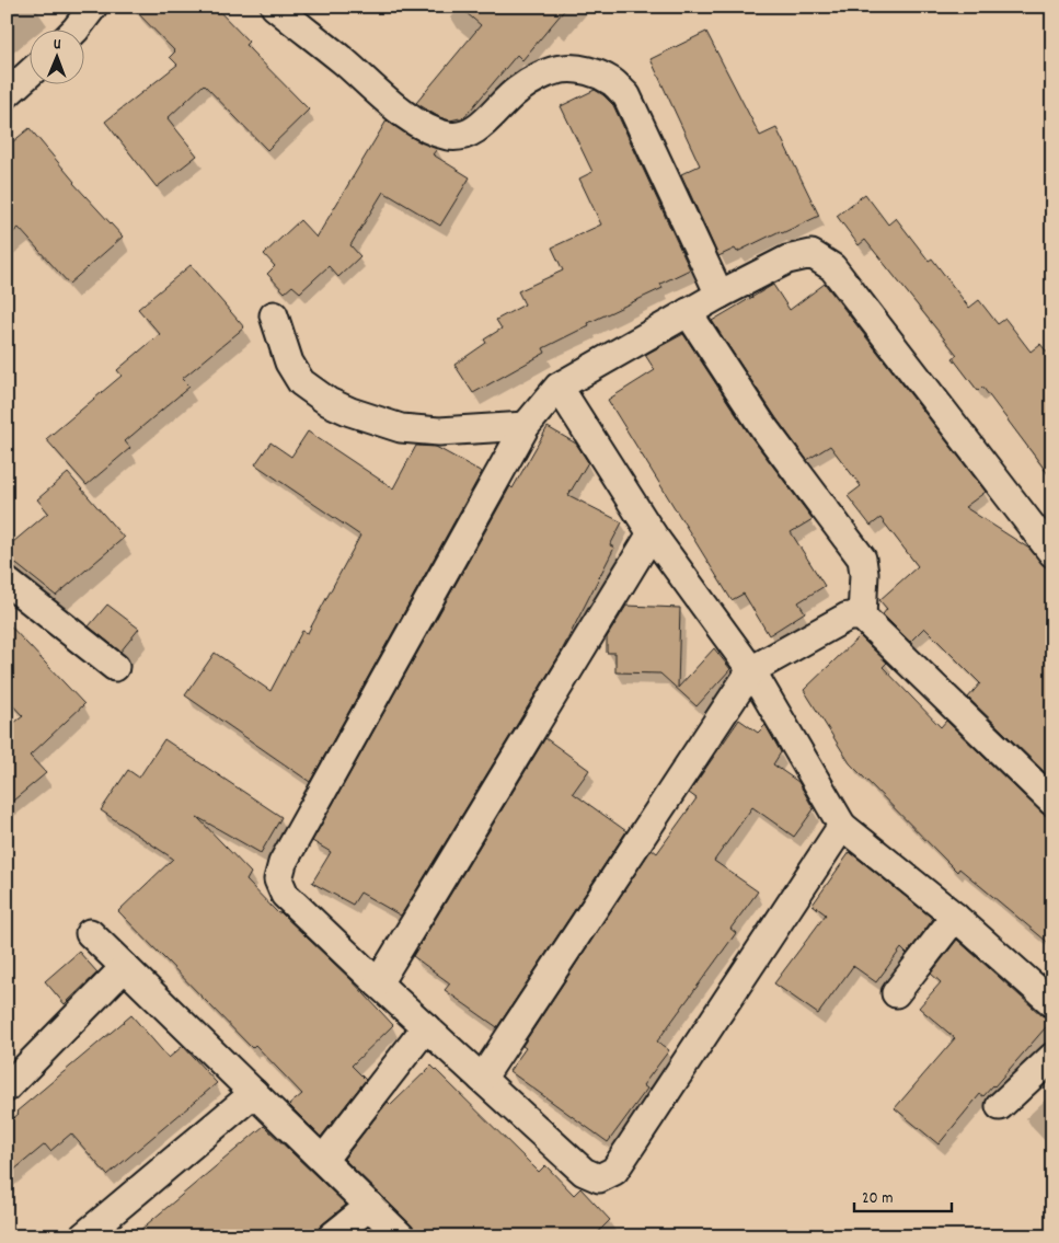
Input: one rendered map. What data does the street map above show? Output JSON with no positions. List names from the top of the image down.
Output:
{
  "scale_bar": "20 m",
  "north": "top"
}
